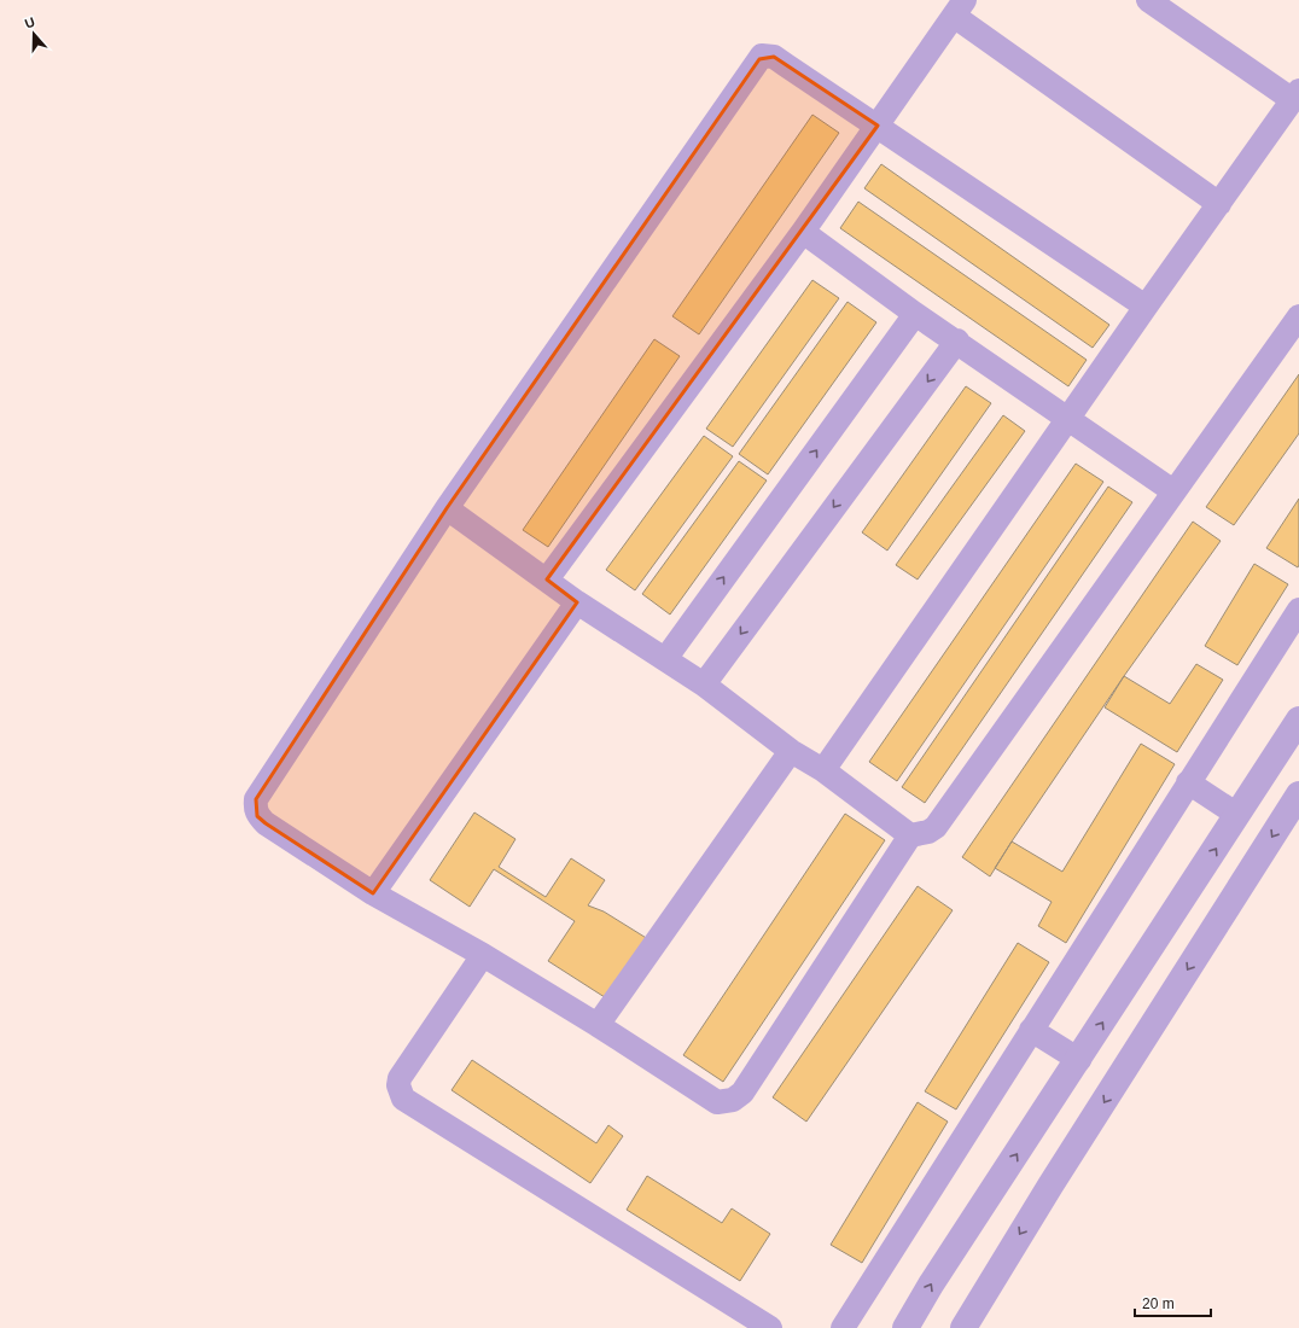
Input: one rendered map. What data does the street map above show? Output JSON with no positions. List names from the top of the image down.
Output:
{
  "scale_bar": "20 m",
  "north": "top"
}
